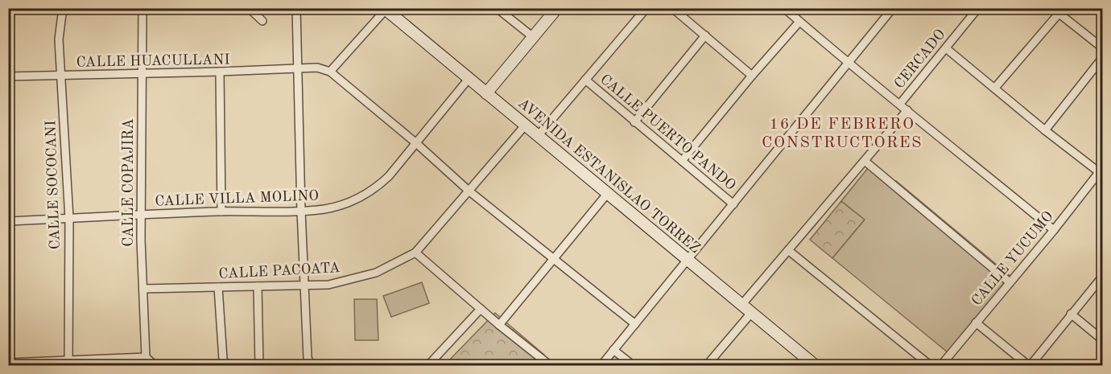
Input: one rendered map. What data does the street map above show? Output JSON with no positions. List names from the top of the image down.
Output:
{
  "streets": {
    "street": [
      "CERCADO",
      "CALLE HUACULLANI",
      "CALLE PUERTO PANDO",
      "AVENIDA ESTANISLAO TORREZ",
      "CALLE COPAJIRA",
      "CALLE SOCOCANI",
      "CALLE VILLA MOLINO",
      "CALLE YUCUMO",
      "CALLE PACOATA"
    ]
  },
  "crossings": [
    ["CALLE HUACULLANI", "CALLE COPAJIRA"],
    ["CALLE HUACULLANI", "CALLE SOCOCANI"],
    ["AVENIDA ESTANISLAO TORREZ", "CALLE VILLA MOLINO"],
    ["AVENIDA ESTANISLAO TORREZ", "CALLE PACOATA"],
    ["CALLE COPAJIRA", "CALLE VILLA MOLINO"],
    ["CALLE COPAJIRA", "CALLE PACOATA"],
    ["CALLE SOCOCANI", "CALLE VILLA MOLINO"]
  ],
  "districts": ["16 DE FEBRERO CONSTRUCTORES"]
}
